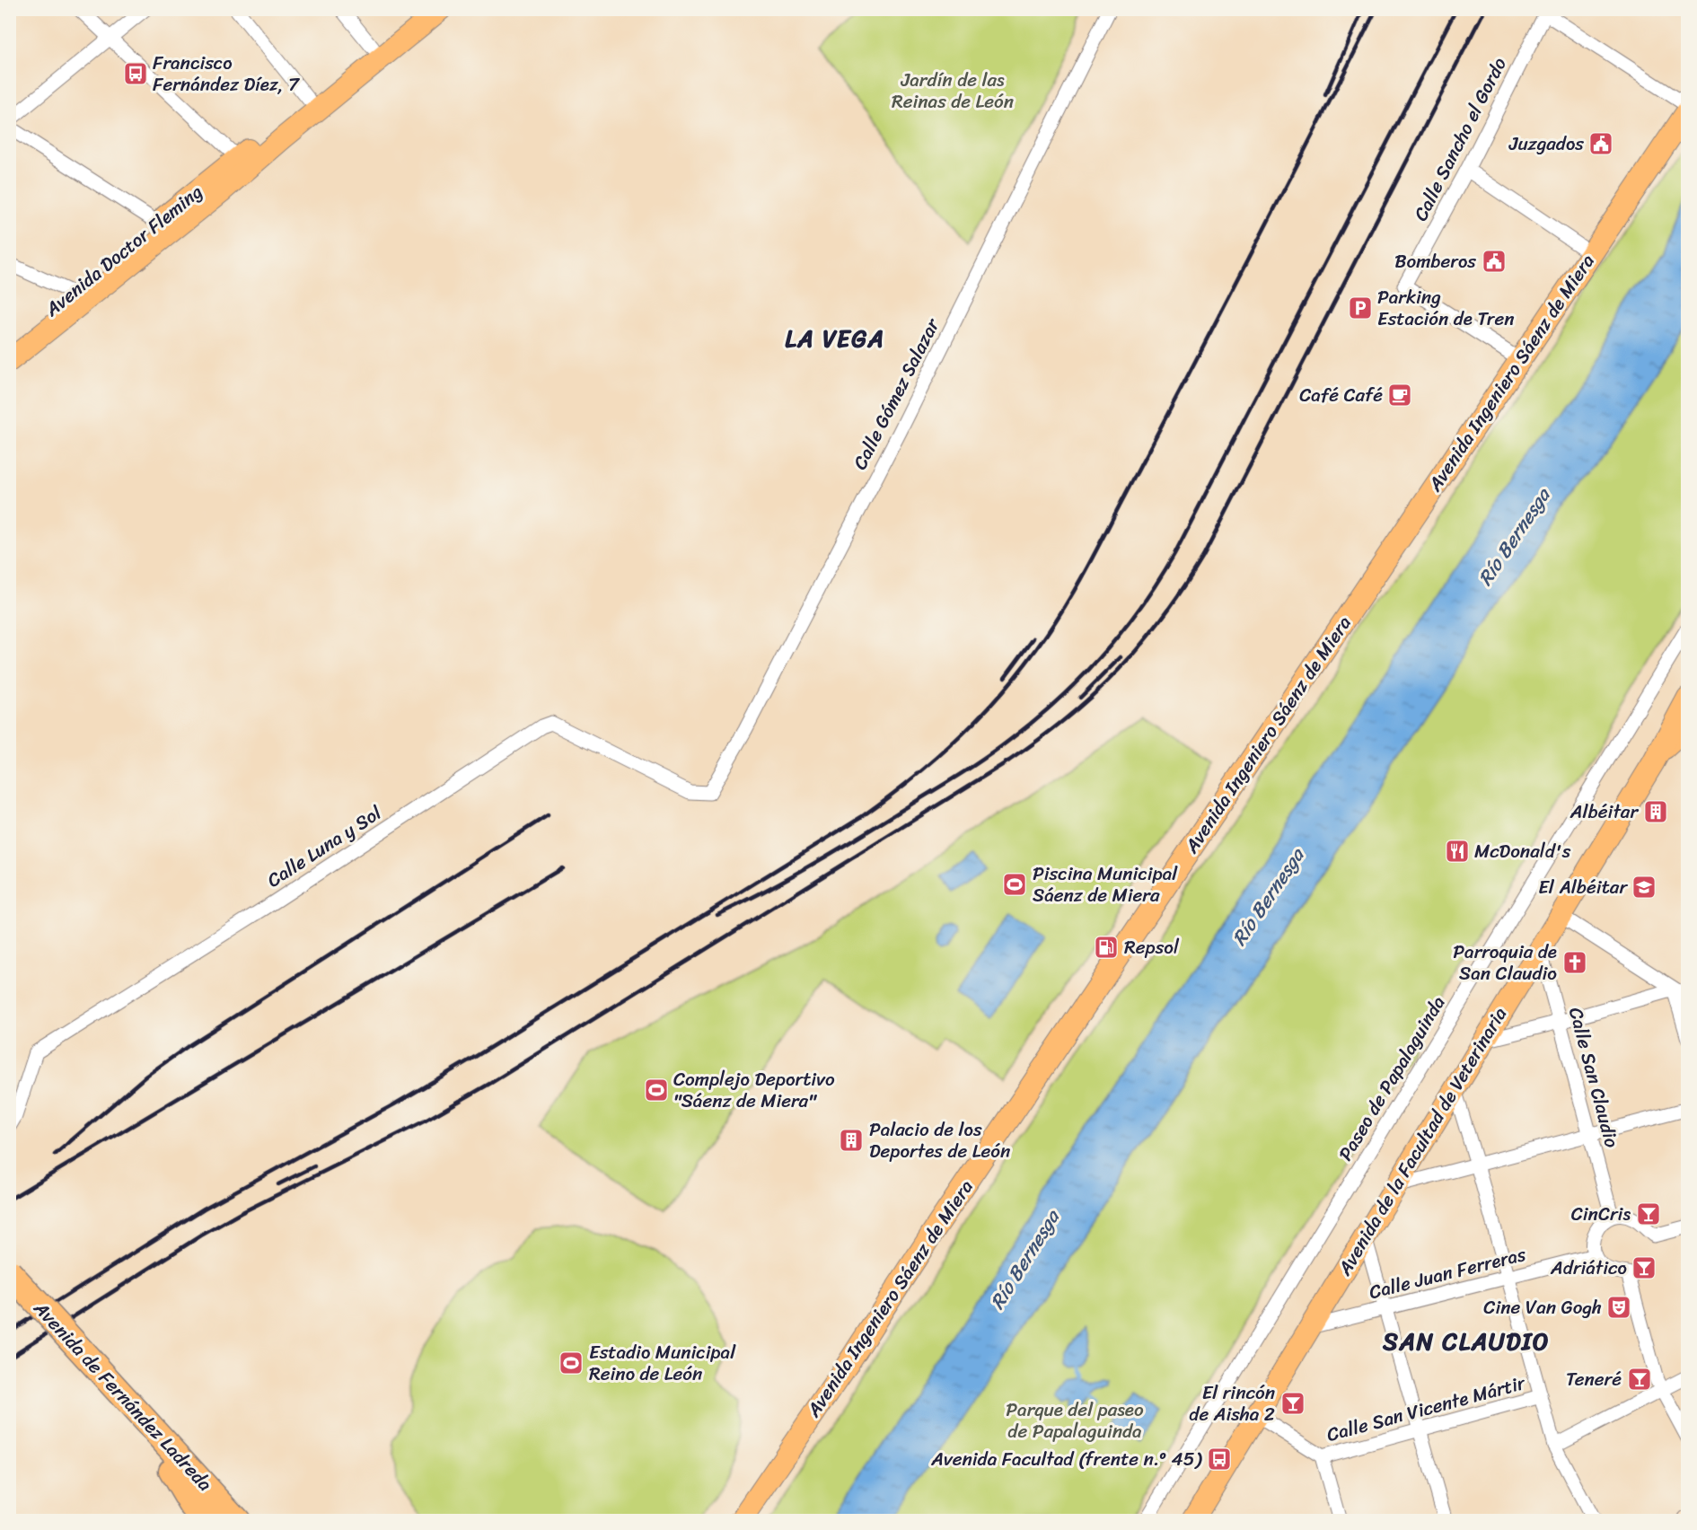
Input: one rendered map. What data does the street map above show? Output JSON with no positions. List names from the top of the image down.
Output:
{
  "streets": {
    "highway": ["Avenida de Fernández Ladreda"],
    "main road": ["Avenida Doctor Fleming", "Avenida Ingeniero Sáenz de Miera", "Avenida de la Facultad de Veterinaria"],
    "street": [
      "Calle Sancho el Gordo",
      "Calle Gómez Salazar",
      "Calle Luna y Sol",
      "Calle San Claudio",
      "Paseo de Papalaguinda",
      "Calle Juan Ferreras",
      "Calle San Vicente Mártir"
    ]
  },
  "crossings": [
    ["Calle Sancho el Gordo", "Avenida Ingeniero Sáenz de Miera"],
    ["Calle Gómez Salazar", "Calle Luna y Sol"],
    ["Calle San Claudio", "Avenida de la Facultad de Veterinaria"],
    ["Avenida de la Facultad de Veterinaria", "Calle Juan Ferreras"]
  ],
  "districts": ["LA VEGA", "SAN CLAUDIO"],
  "water": ["Río Bernesga"],
  "parks": ["Jardín de las Reinas de León", "Parque del paseo de Papalaguinda"],
  "places": {
    "bus stop": ["Francisco Fernández Díez, 7", "Avenida Facultad (frente n.º 45)"],
    "public building": ["Juzgados", "Bomberos"],
    "parking": ["Parking Estación de Tren"],
    "cafe": ["Café Café"],
    "building": ["Albéitar", "Palacio de los Deportes de León"],
    "restaurant": ["McDonald's"],
    "sports": ["Piscina Municipal Sáenz de Miera", "Complejo Deportivo \"Sáenz de Miera\"", "Estadio Municipal Reino de León"],
    "school or university": ["El Albéitar"],
    "fuel station": ["Repsol"],
    "church": ["Parroquia de San Claudio"],
    "bar": [
      "CinCris",
      "Adriático",
      "Teneré",
      "El rincón de Aisha 2"
    ],
    "theatre": ["Cine Van Gogh"]
  }
}
